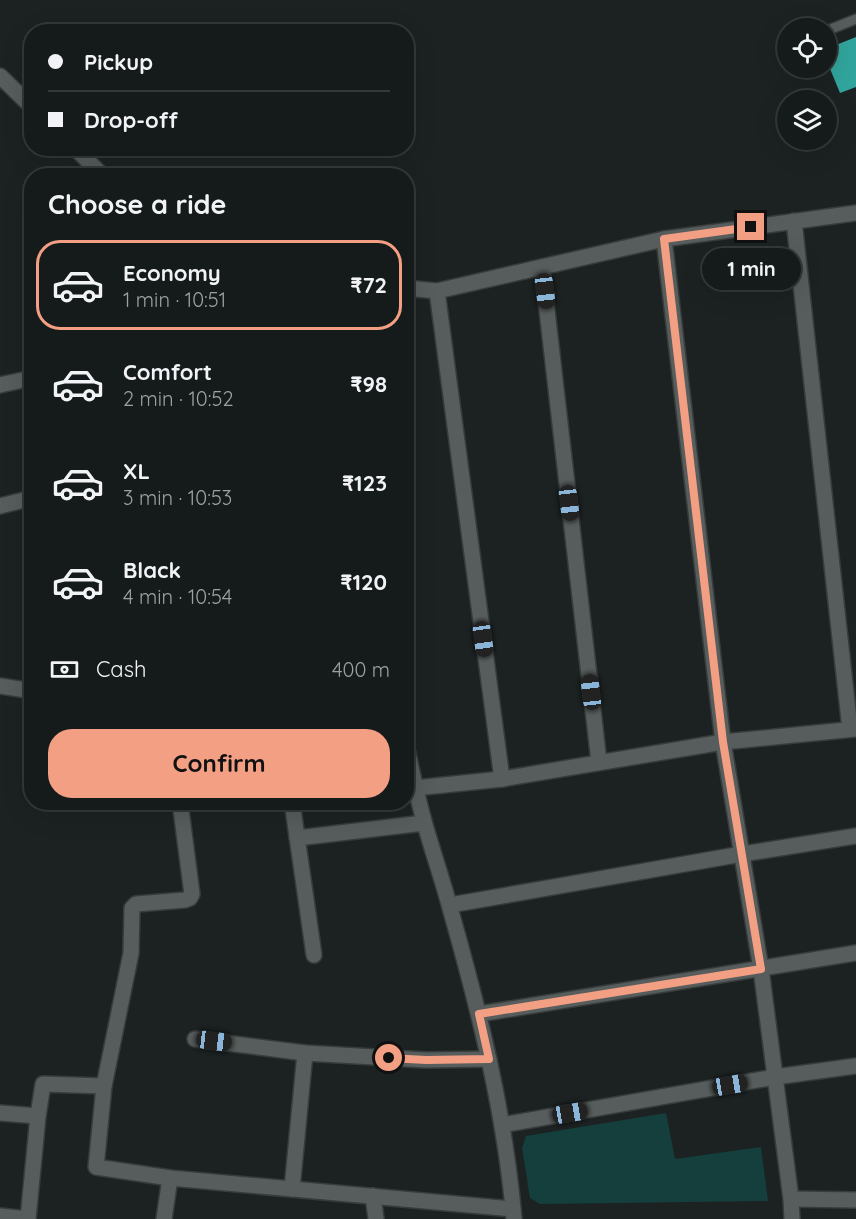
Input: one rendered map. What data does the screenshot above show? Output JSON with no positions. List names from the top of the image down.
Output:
{
  "page": {
    "banner": ["Pickup", "Drop-off"],
    "heading": "Choose a ride",
    "list": [
      {
        "name": "Economy",
        "note": "1 min · 10:51",
        "value": "₹72"
      },
      {
        "name": "Comfort",
        "note": "2 min · 10:52",
        "value": "₹98"
      },
      {
        "name": "XL",
        "note": "3 min · 10:53",
        "value": "₹123"
      },
      {
        "name": "Black",
        "note": "4 min · 10:54",
        "value": "₹120"
      }
    ],
    "bubble": "1 min",
    "pay": ["Cash", "400 m"],
    "buttons": "Confirm"
  }
}
